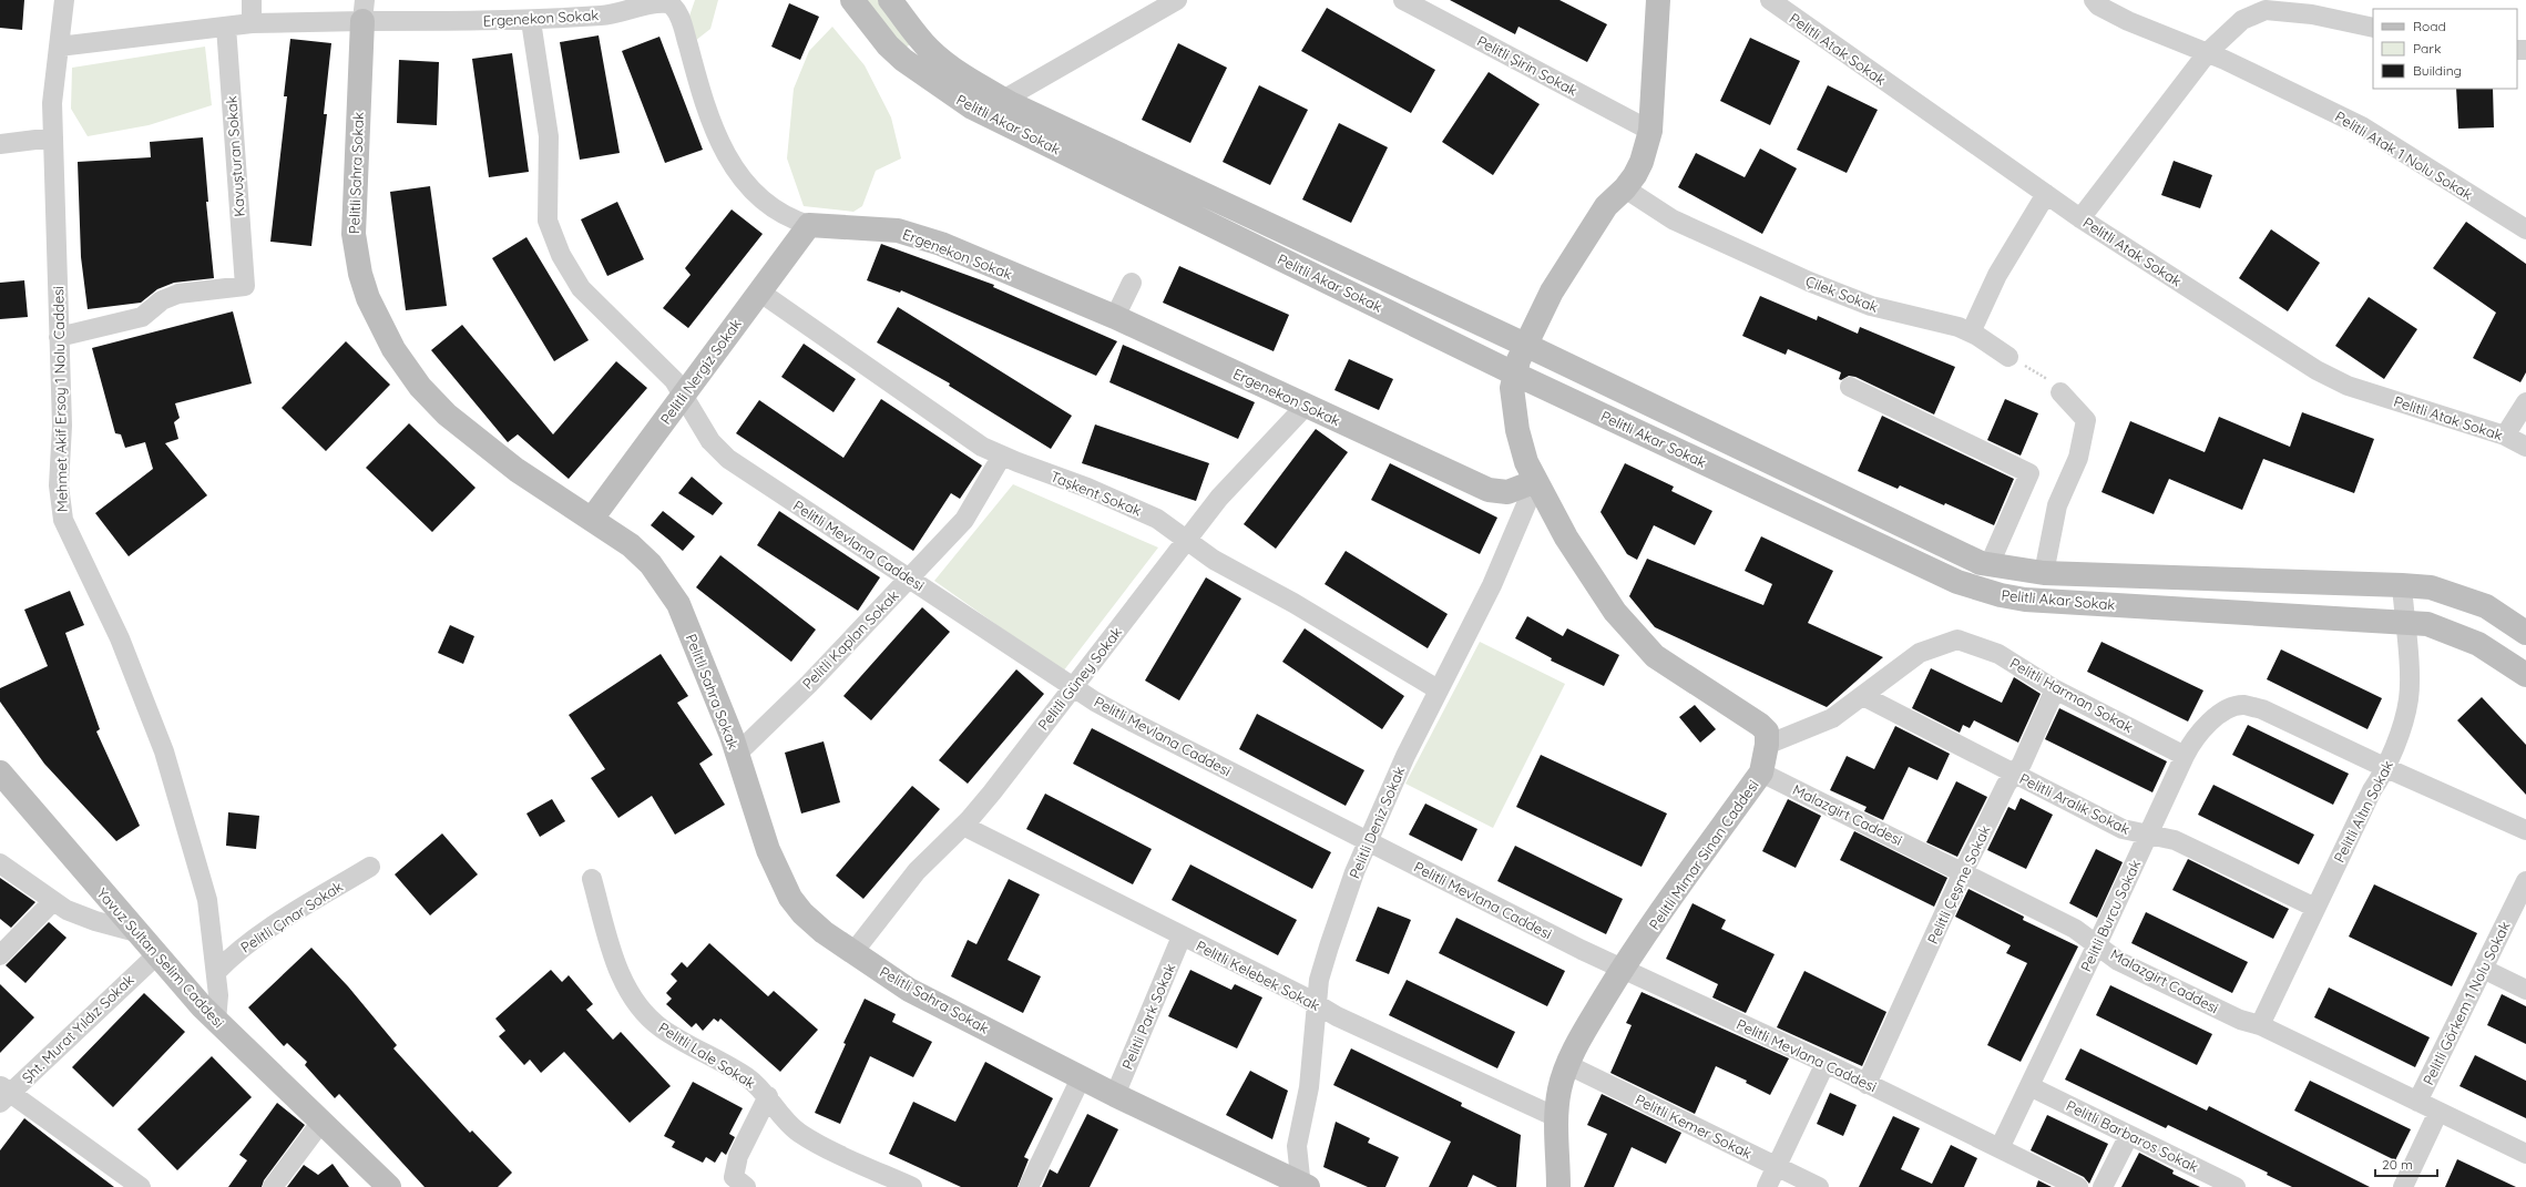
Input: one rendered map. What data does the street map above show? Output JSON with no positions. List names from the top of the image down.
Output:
{
  "streets": {
    "street": [
      "Ergenekon Sokak",
      "Pelitli Atak Sokak",
      "Pelitli Şirin Sokak",
      "Pelitli Akar Sokak",
      "Pelitli Atak 1 Nolu Sokak",
      "Kavuşturan Sokak",
      "Pelitli Sahra Sokak",
      "Çilek Sokak",
      "Pelitli Nergiz Sokak",
      "Mehmet Akif Ersoy 1 Nolu Caddesi",
      "Taşkent Sokak",
      "Pelitli Mevlana Caddesi",
      "Pelitli Kaplan Sokak",
      "Pelitli Güney Sokak",
      "Pelitli Harman Sokak",
      "Pelitli Aralık Sokak",
      "Pelitli Altın Sokak",
      "Malazgirt Caddesi",
      "Pelitli Deniz Sokak",
      "Pelitli Mimar Sinan Caddesi",
      "Pelitli Çeşme Sokak",
      "Pelitli Burcu Sokak",
      "Pelitli Çınar Sokak",
      "Yavuz Sultan Selim Caddesi",
      "Pelitli Kelebek Sokak",
      "Pelitli Görkem 1 Nolu Sokak",
      "Pelitli Park Sokak",
      "Şht. Murat Yıldız Sokak",
      "Pelitli Lale Sokak",
      "Pelitli Kemer Sokak",
      "Pelitli Barbaros Sokak"
    ]
  },
  "crossings": [
    ["Ergenekon Sokak", "Pelitli Sahra Sokak"],
    ["Ergenekon Sokak", "Pelitli Nergiz Sokak"],
    ["Ergenekon Sokak", "Pelitli Mevlana Caddesi"],
    ["Ergenekon Sokak", "Pelitli Güney Sokak"],
    ["Ergenekon Sokak", "Pelitli Deniz Sokak"],
    ["Ergenekon Sokak", "Pelitli Mimar Sinan Caddesi"],
    ["Pelitli Şirin Sokak", "Pelitli Mimar Sinan Caddesi"],
    ["Pelitli Akar Sokak", "Pelitli Altın Sokak"],
    ["Pelitli Akar Sokak", "Pelitli Mimar Sinan Caddesi"],
    ["Kavuşturan Sokak", "Mehmet Akif Ersoy 1 Nolu Caddesi"],
    ["Pelitli Sahra Sokak", "Pelitli Nergiz Sokak"],
    ["Pelitli Sahra Sokak", "Pelitli Kaplan Sokak"],
    ["Pelitli Sahra Sokak", "Pelitli Güney Sokak"],
    ["Pelitli Sahra Sokak", "Pelitli Deniz Sokak"],
    ["Pelitli Sahra Sokak", "Pelitli Park Sokak"],
    ["Çilek Sokak", "Pelitli Mimar Sinan Caddesi"],
    ["Pelitli Nergiz Sokak", "Taşkent Sokak"],
    ["Pelitli Nergiz Sokak", "Pelitli Mevlana Caddesi"],
    ["Mehmet Akif Ersoy 1 Nolu Caddesi", "Pelitli Çınar Sokak"],
    ["Mehmet Akif Ersoy 1 Nolu Caddesi", "Yavuz Sultan Selim Caddesi"],
    ["Taşkent Sokak", "Pelitli Kaplan Sokak"],
    ["Taşkent Sokak", "Pelitli Güney Sokak"],
    ["Taşkent Sokak", "Pelitli Deniz Sokak"],
    ["Pelitli Mevlana Caddesi", "Pelitli Kaplan Sokak"],
    ["Pelitli Mevlana Caddesi", "Pelitli Güney Sokak"],
    ["Pelitli Mevlana Caddesi", "Pelitli Deniz Sokak"],
    ["Pelitli Mevlana Caddesi", "Pelitli Mimar Sinan Caddesi"],
    ["Pelitli Mevlana Caddesi", "Pelitli Çeşme Sokak"],
    ["Pelitli Mevlana Caddesi", "Pelitli Burcu Sokak"],
    ["Pelitli Güney Sokak", "Pelitli Kelebek Sokak"],
    ["Pelitli Harman Sokak", "Pelitli Aralık Sokak"],
    ["Pelitli Harman Sokak", "Pelitli Çeşme Sokak"],
    ["Pelitli Harman Sokak", "Pelitli Burcu Sokak"],
    ["Pelitli Aralık Sokak", "Pelitli Altın Sokak"],
    ["Pelitli Aralık Sokak", "Pelitli Çeşme Sokak"],
    ["Pelitli Aralık Sokak", "Pelitli Burcu Sokak"],
    ["Pelitli Altın Sokak", "Malazgirt Caddesi"],
    ["Pelitli Altın Sokak", "Pelitli Burcu Sokak"],
    ["Malazgirt Caddesi", "Pelitli Mimar Sinan Caddesi"],
    ["Malazgirt Caddesi", "Pelitli Çeşme Sokak"],
    ["Malazgirt Caddesi", "Pelitli Burcu Sokak"],
    ["Malazgirt Caddesi", "Pelitli Görkem 1 Nolu Sokak"],
    ["Pelitli Deniz Sokak", "Pelitli Mimar Sinan Caddesi"],
    ["Pelitli Deniz Sokak", "Pelitli Kelebek Sokak"],
    ["Pelitli Mimar Sinan Caddesi", "Pelitli Kelebek Sokak"],
    ["Pelitli Mimar Sinan Caddesi", "Pelitli Kemer Sokak"],
    ["Pelitli Burcu Sokak", "Pelitli Barbaros Sokak"],
    ["Yavuz Sultan Selim Caddesi", "Şht. Murat Yıldız Sokak"],
    ["Pelitli Kelebek Sokak", "Pelitli Park Sokak"]
  ],
  "legend": ["Road", "Park", "Building"],
  "scale_bar": "20 m"
}
